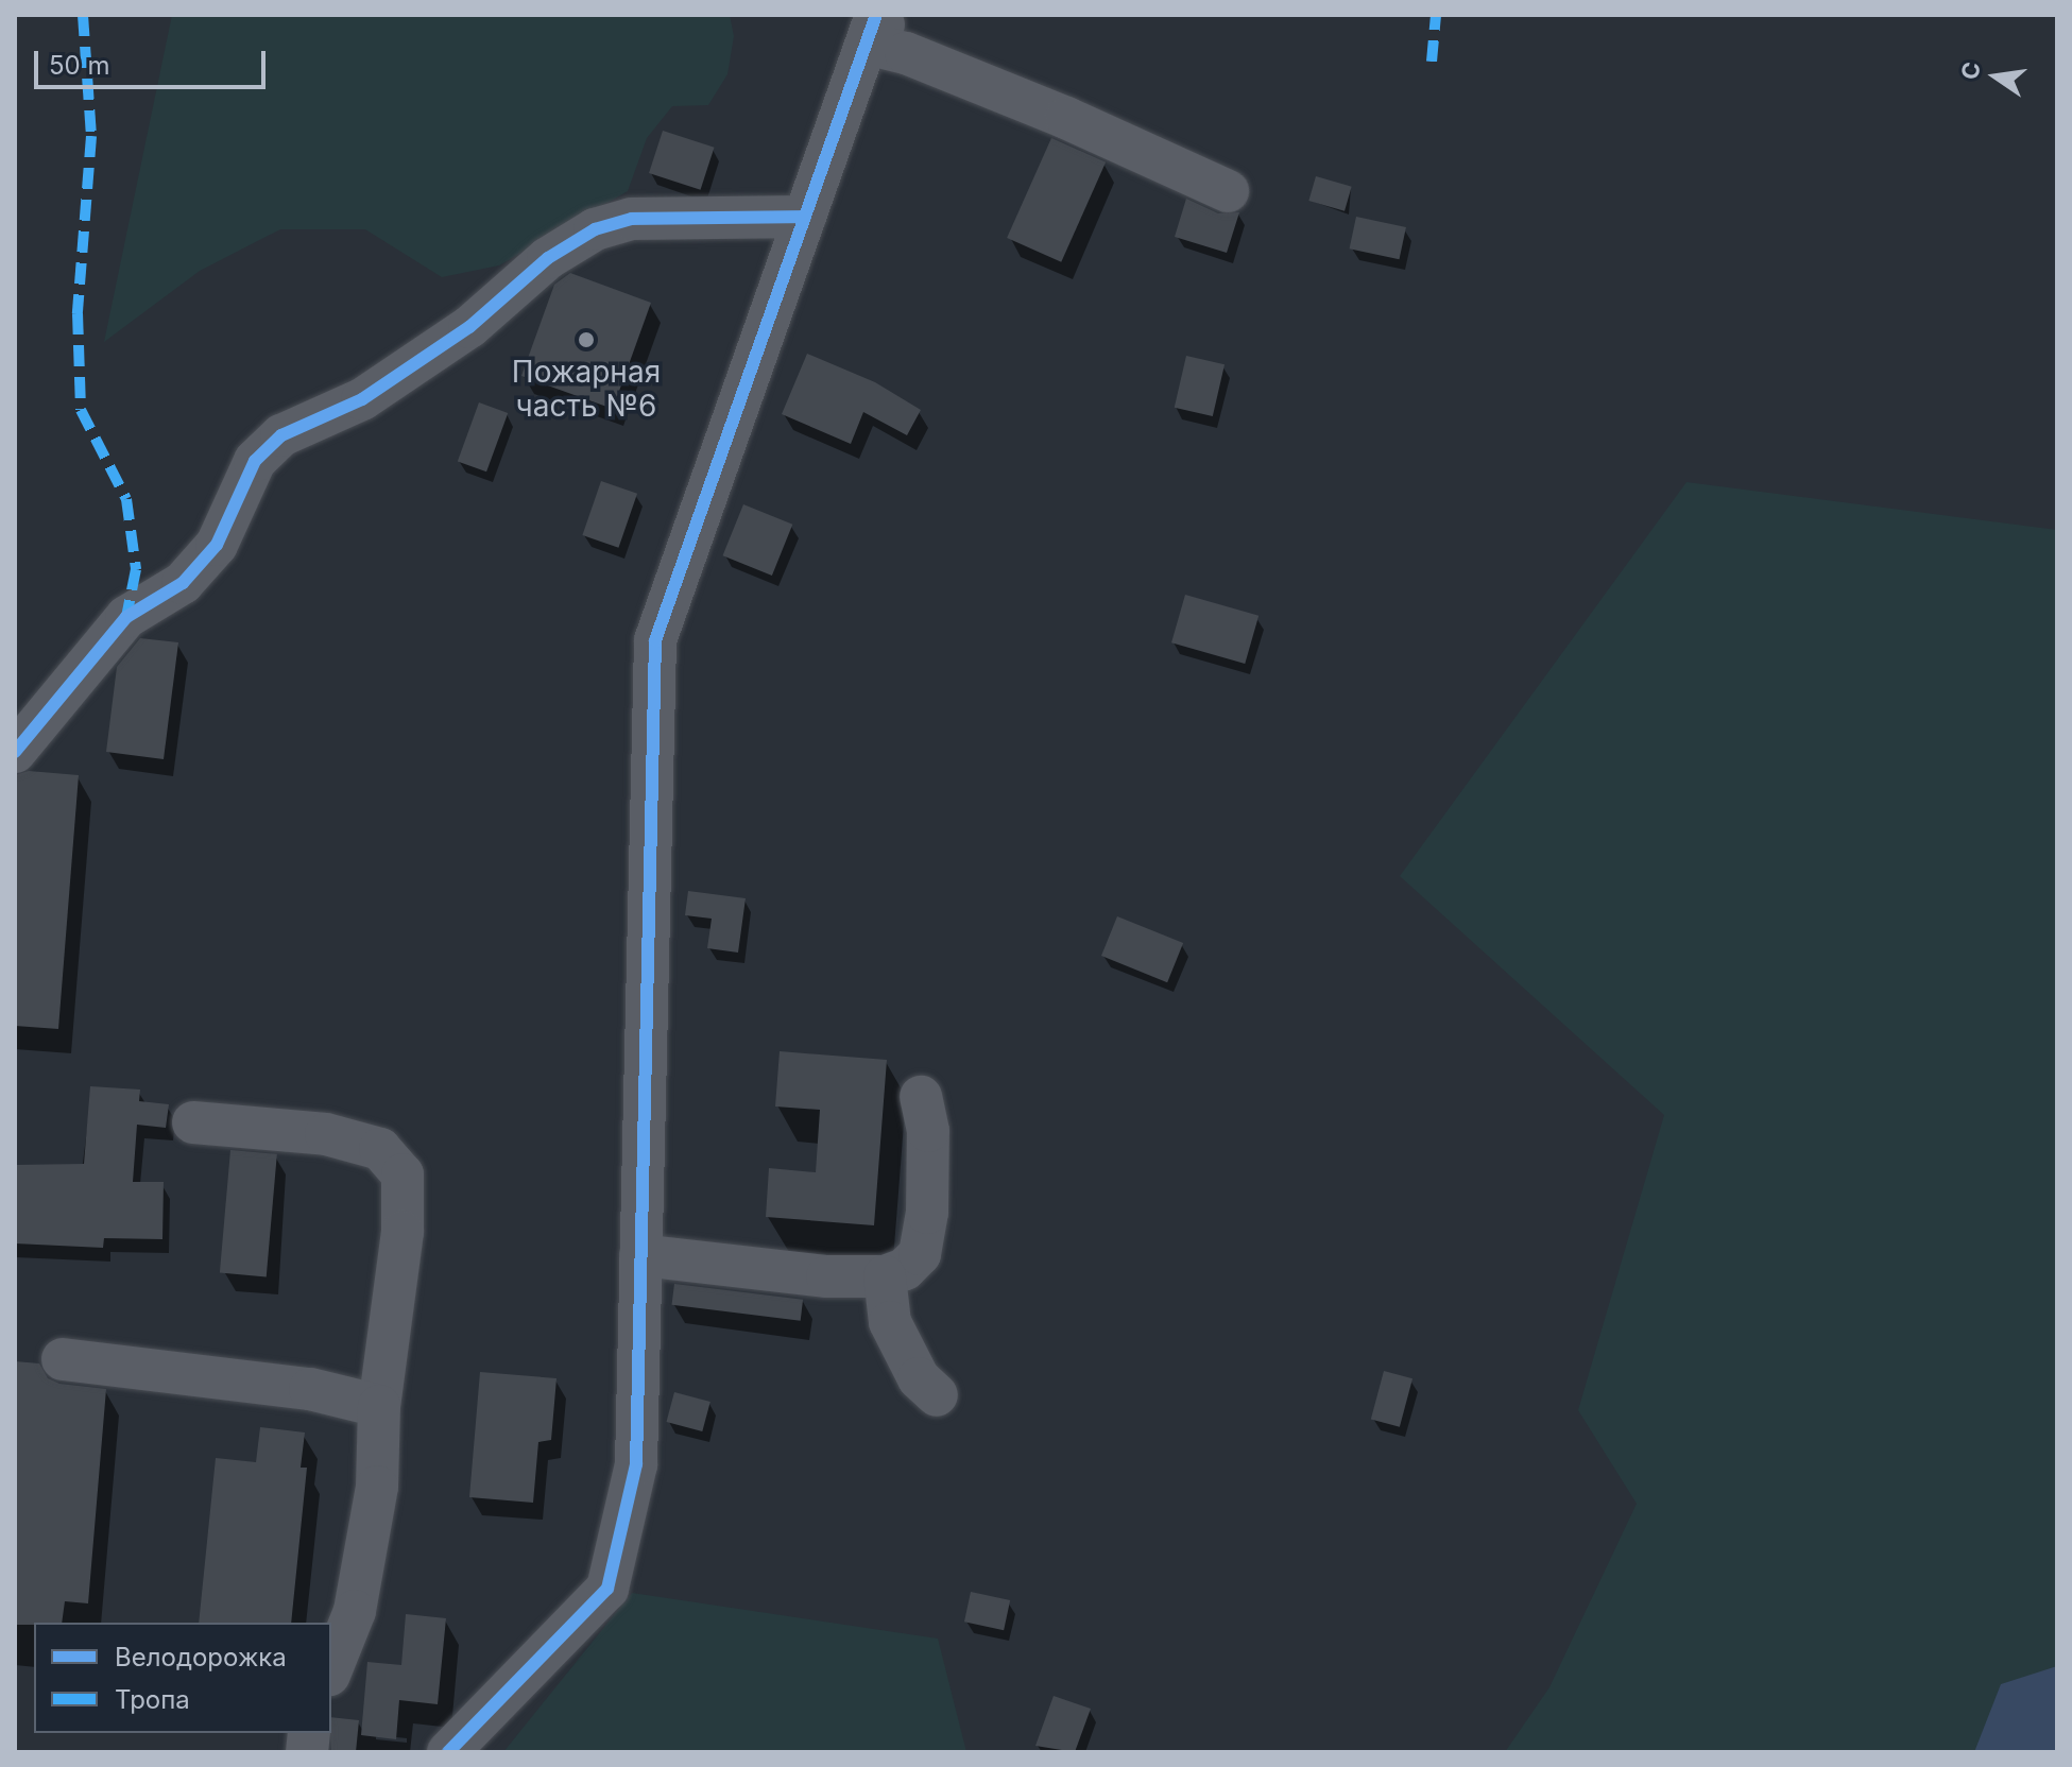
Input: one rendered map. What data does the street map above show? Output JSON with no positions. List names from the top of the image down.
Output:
{
  "places": ["Пожарная часть №6"],
  "legend": ["Велодорожка", "Тропа"],
  "scale_bar": "50 m",
  "north": "left"
}
